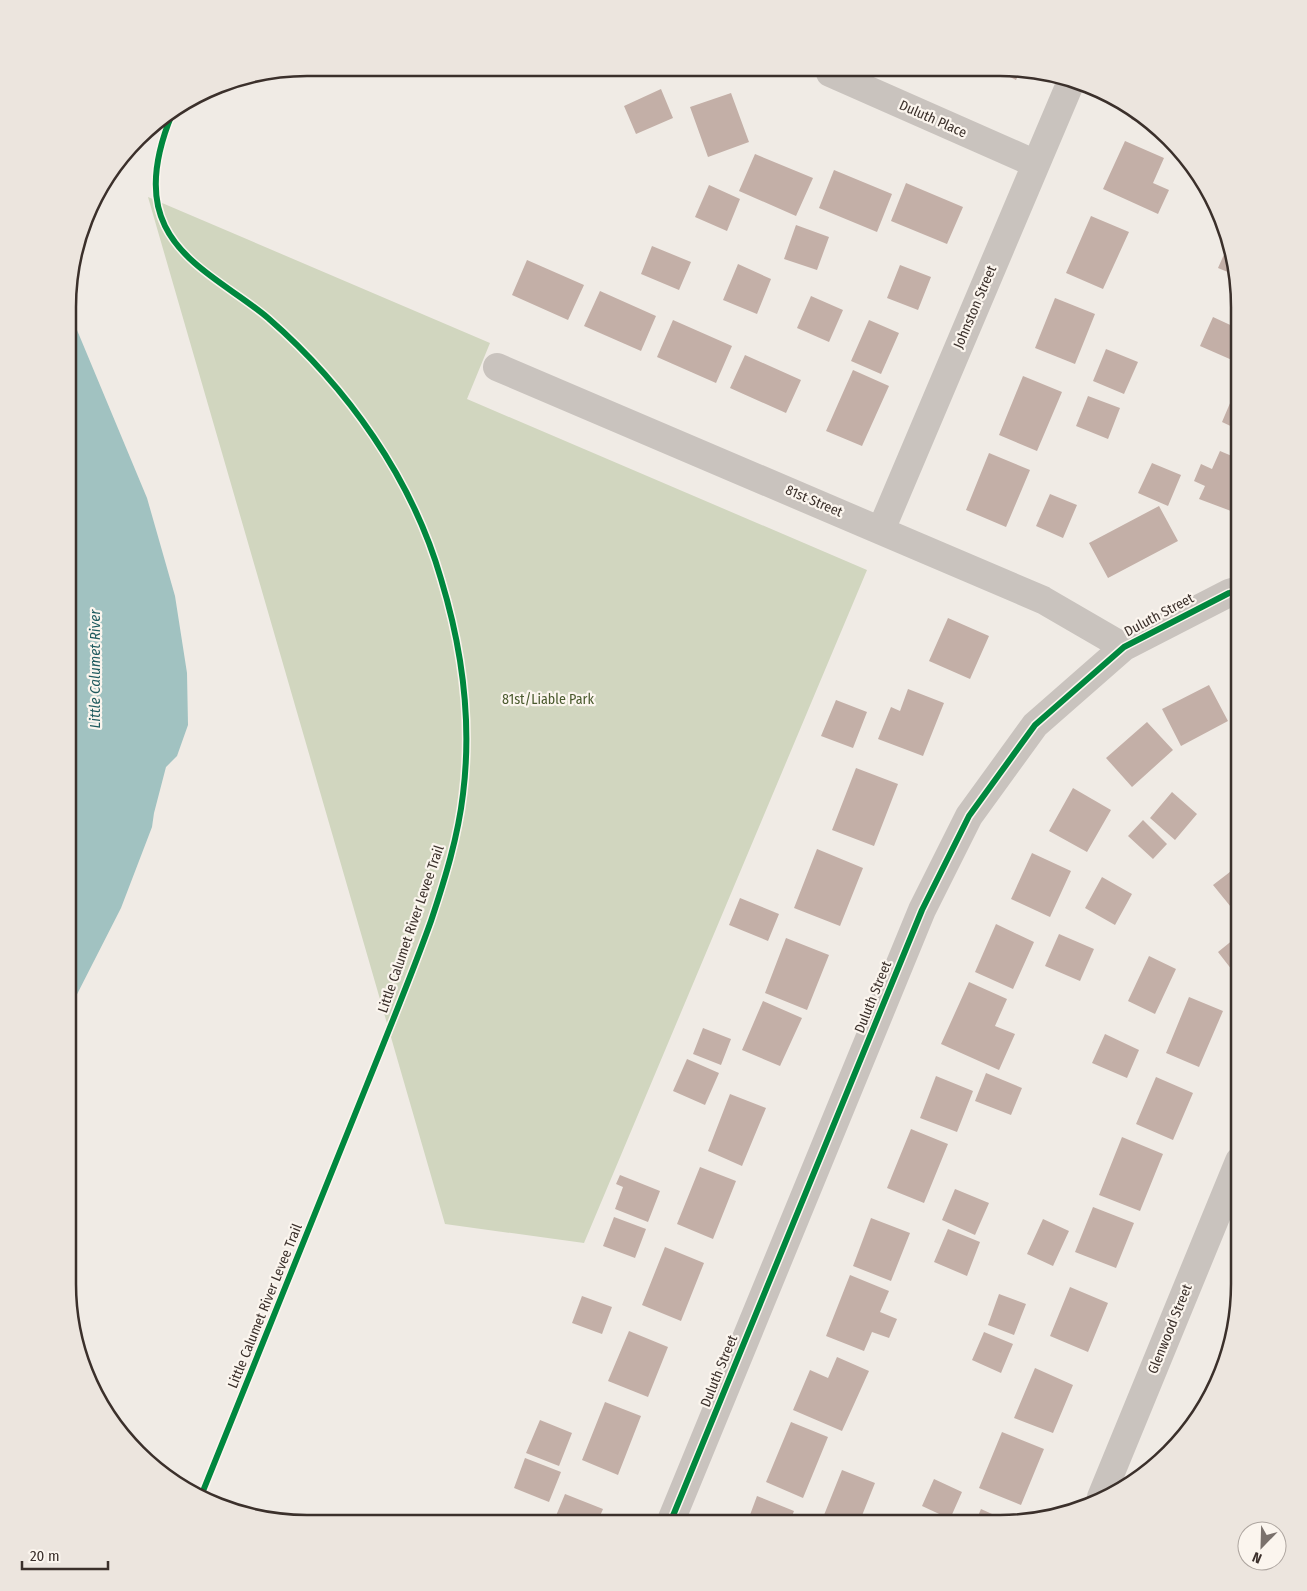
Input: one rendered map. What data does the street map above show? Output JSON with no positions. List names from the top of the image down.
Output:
{
  "streets": {
    "street": [
      "Duluth Place",
      "Johnston Street",
      "81st Street",
      "Duluth Street",
      "Glenwood Street"
    ],
    "cycle path": ["Little Calumet River Levee Trail"]
  },
  "crossings": [
    ["Duluth Place", "Johnston Street"],
    ["Johnston Street", "81st Street"],
    ["81st Street", "Duluth Street"]
  ],
  "water": ["Little Calumet River"],
  "parks": ["81st/Liable Park"],
  "scale_bar": "20 m",
  "north": "bottom left"
}
